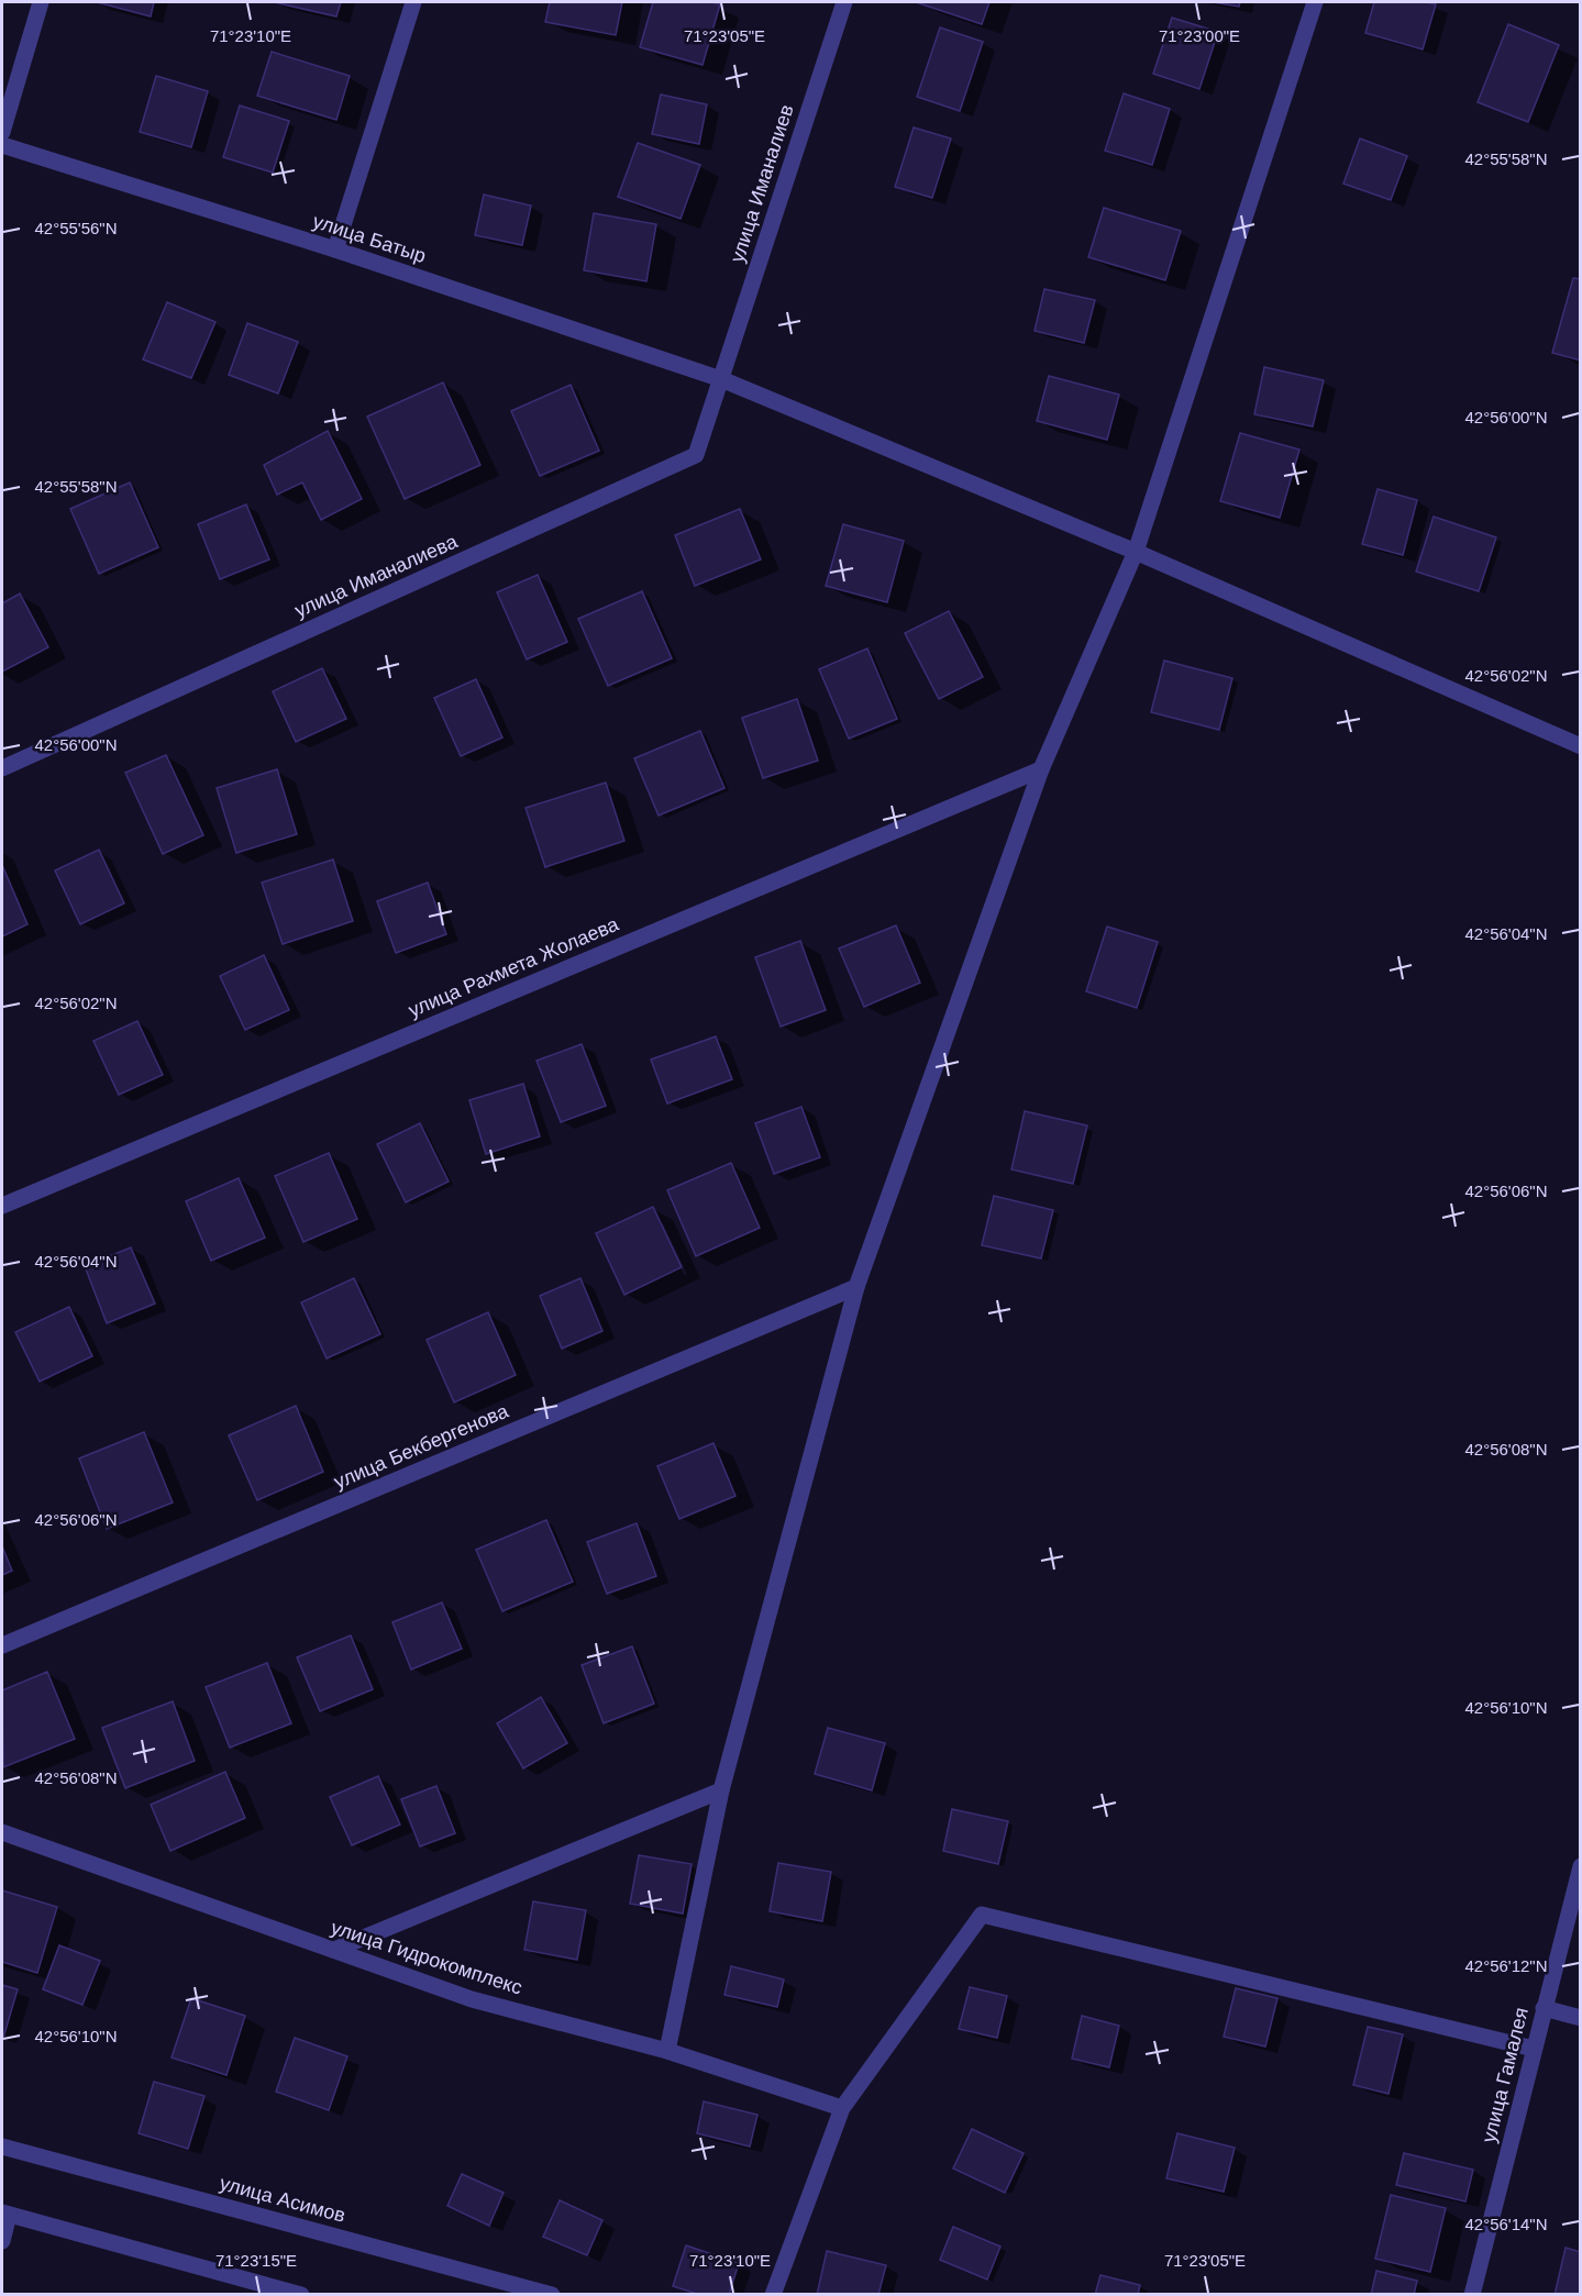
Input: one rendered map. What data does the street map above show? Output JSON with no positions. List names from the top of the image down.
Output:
{
  "streets": {
    "street": [
      "улица Иманалиев",
      "улица Батыр",
      "улица Иманалиева",
      "улица Рахмета Жолаева",
      "улица Бекбергенова",
      "улица Гидрокомплекс",
      "улица Гамалея",
      "улица Асимов"
    ]
  },
  "crossings": [
    ["улица Иманалиев", "улица Батыр"],
    ["улица Иманалиев", "улица Иманалиева"],
    ["улица Батыр", "улица Иманалиева"]
  ],
  "coordinates": [
    "71°23'10\"E",
    "71°23'05\"E",
    "71°23'00\"E",
    "42°55'58\"N",
    "42°55'56\"N",
    "42°56'00\"N",
    "42°56'02\"N",
    "42°56'04\"N",
    "42°56'06\"N",
    "42°56'08\"N",
    "42°56'10\"N",
    "42°56'12\"N",
    "42°56'14\"N",
    "71°23'15\"E"
  ]
}
